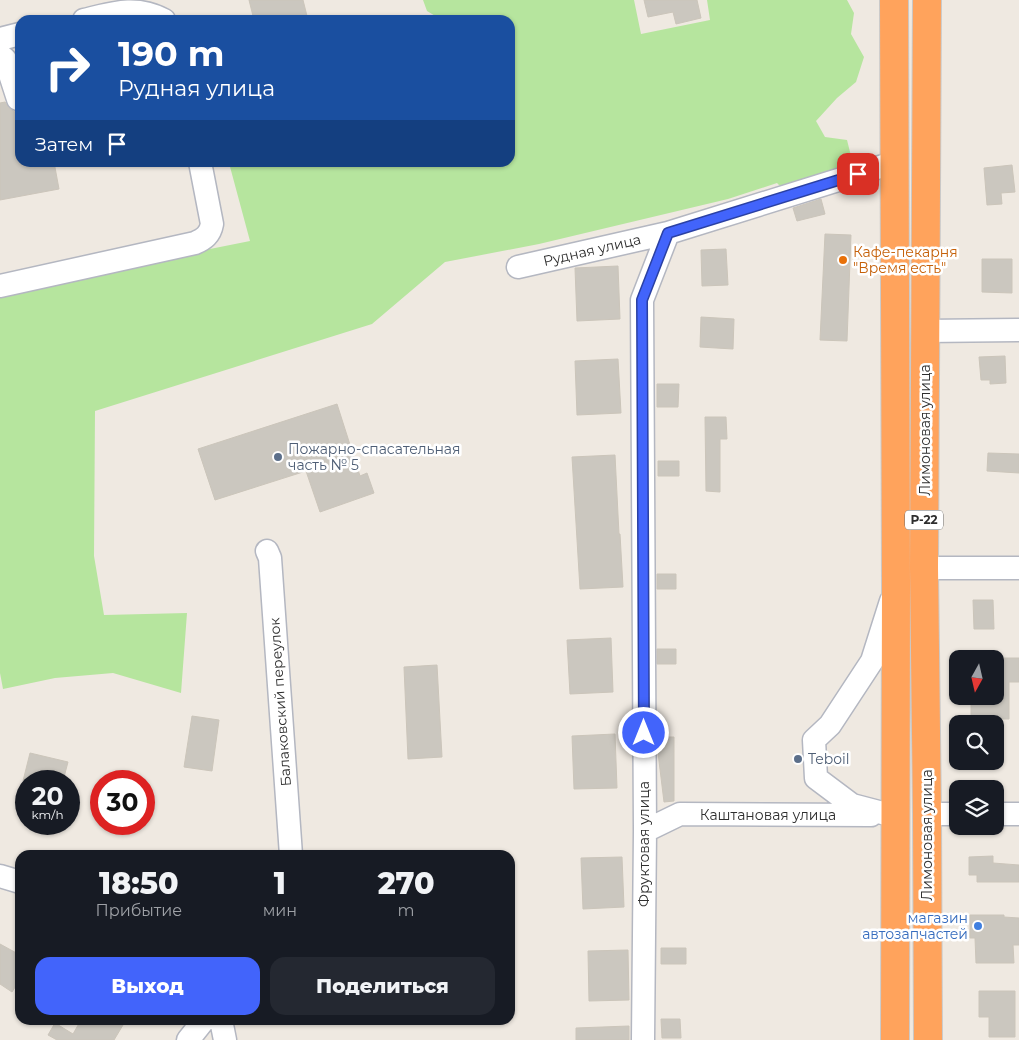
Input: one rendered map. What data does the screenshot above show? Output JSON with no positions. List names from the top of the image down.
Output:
{
  "streets": {
    "highway": ["Лимоновая улица", "Р-22"],
    "street": [
      "Рудная улица",
      "Балаковский переулок",
      "Каштановая улица",
      "Фруктовая улица"
    ]
  },
  "crossings": [
    ["Рудная улица", "Лимоновая улица"],
    ["Рудная улица", "Фруктовая улица"],
    ["Лимоновая улица", "Каштановая улица"],
    ["Каштановая улица", "Фруктовая улица"]
  ],
  "places": [
    "Кафе-пекарня \"Время есть\"",
    "Пожарно-спасательная часть № 5",
    "Teboil",
    "магазин автозапчастей"
  ],
  "north": "bottom",
  "page": {
    "turn": ["190 m", "Рудная улица"],
    "then": "Затем",
    "speed": "20 km/h",
    "limit": "30",
    "eta": [
      "18:50",
      "Прибытие",
      "1",
      "мин",
      "270",
      "m"
    ],
    "buttons": ["Выход", "Поделиться"]
  }
}
